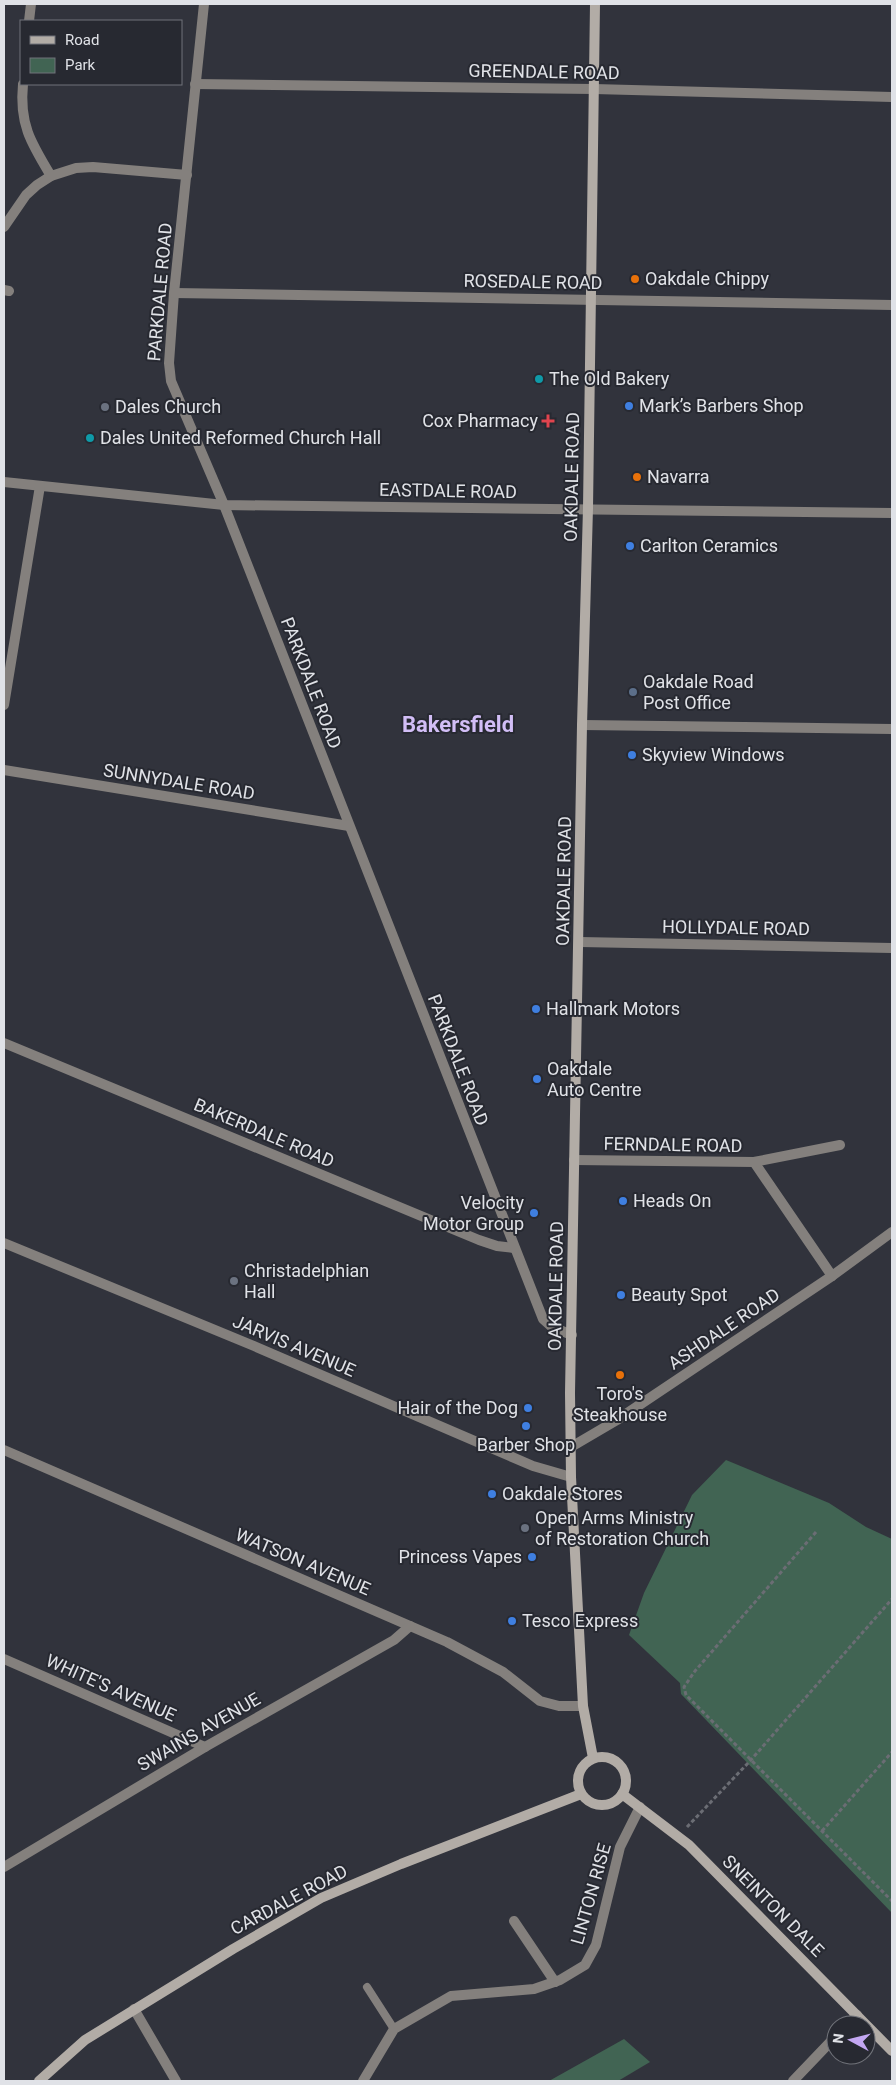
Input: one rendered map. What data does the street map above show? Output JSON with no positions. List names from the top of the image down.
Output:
{
  "streets": {
    "street": [
      "GREENDALE ROAD",
      "ROSEDALE ROAD",
      "PARKDALE ROAD",
      "OAKDALE ROAD",
      "EASTDALE ROAD",
      "SUNNYDALE ROAD",
      "HOLLYDALE ROAD",
      "BAKERDALE ROAD",
      "FERNDALE ROAD",
      "ASHDALE ROAD",
      "JARVIS AVENUE",
      "WATSON AVENUE",
      "WHITE'S AVENUE",
      "SWAINS AVENUE",
      "LINTON RISE",
      "CARDALE ROAD",
      "SNEINTON DALE"
    ]
  },
  "crossings": [
    ["GREENDALE ROAD", "PARKDALE ROAD"],
    ["GREENDALE ROAD", "OAKDALE ROAD"],
    ["ROSEDALE ROAD", "PARKDALE ROAD"],
    ["ROSEDALE ROAD", "OAKDALE ROAD"],
    ["PARKDALE ROAD", "OAKDALE ROAD"],
    ["PARKDALE ROAD", "EASTDALE ROAD"],
    ["PARKDALE ROAD", "SUNNYDALE ROAD"],
    ["PARKDALE ROAD", "BAKERDALE ROAD"],
    ["OAKDALE ROAD", "EASTDALE ROAD"],
    ["OAKDALE ROAD", "HOLLYDALE ROAD"],
    ["OAKDALE ROAD", "FERNDALE ROAD"],
    ["OAKDALE ROAD", "ASHDALE ROAD"],
    ["OAKDALE ROAD", "JARVIS AVENUE"],
    ["OAKDALE ROAD", "WATSON AVENUE"],
    ["OAKDALE ROAD", "CARDALE ROAD"],
    ["OAKDALE ROAD", "SNEINTON DALE"],
    ["FERNDALE ROAD", "ASHDALE ROAD"],
    ["WATSON AVENUE", "SWAINS AVENUE"],
    ["WHITE'S AVENUE", "SWAINS AVENUE"],
    ["LINTON RISE", "SNEINTON DALE"],
    ["CARDALE ROAD", "SNEINTON DALE"]
  ],
  "districts": ["Bakersfield"],
  "places": {
    "other": [
      "Oakdale Chippy",
      "The Old Bakery",
      "Mark’s Barbers Shop",
      "Dales Church",
      "Dales United Reformed Church Hall",
      "Navarra",
      "Carlton Ceramics",
      "Oakdale Road Post Office",
      "Skyview Windows",
      "Hallmark Motors",
      "Oakdale Auto Centre",
      "Heads On",
      "Velocity Motor Group",
      "Christadelphian Hall",
      "Beauty Spot",
      "Toro's Steakhouse",
      "Hair of the Dog",
      "Barber Shop",
      "Oakdale Stores",
      "Open Arms Ministry of Restoration Church",
      "Princess Vapes",
      "Tesco Express"
    ],
    "health": ["Cox Pharmacy"]
  },
  "legend": ["Road", "Park"],
  "north": "left"
}
